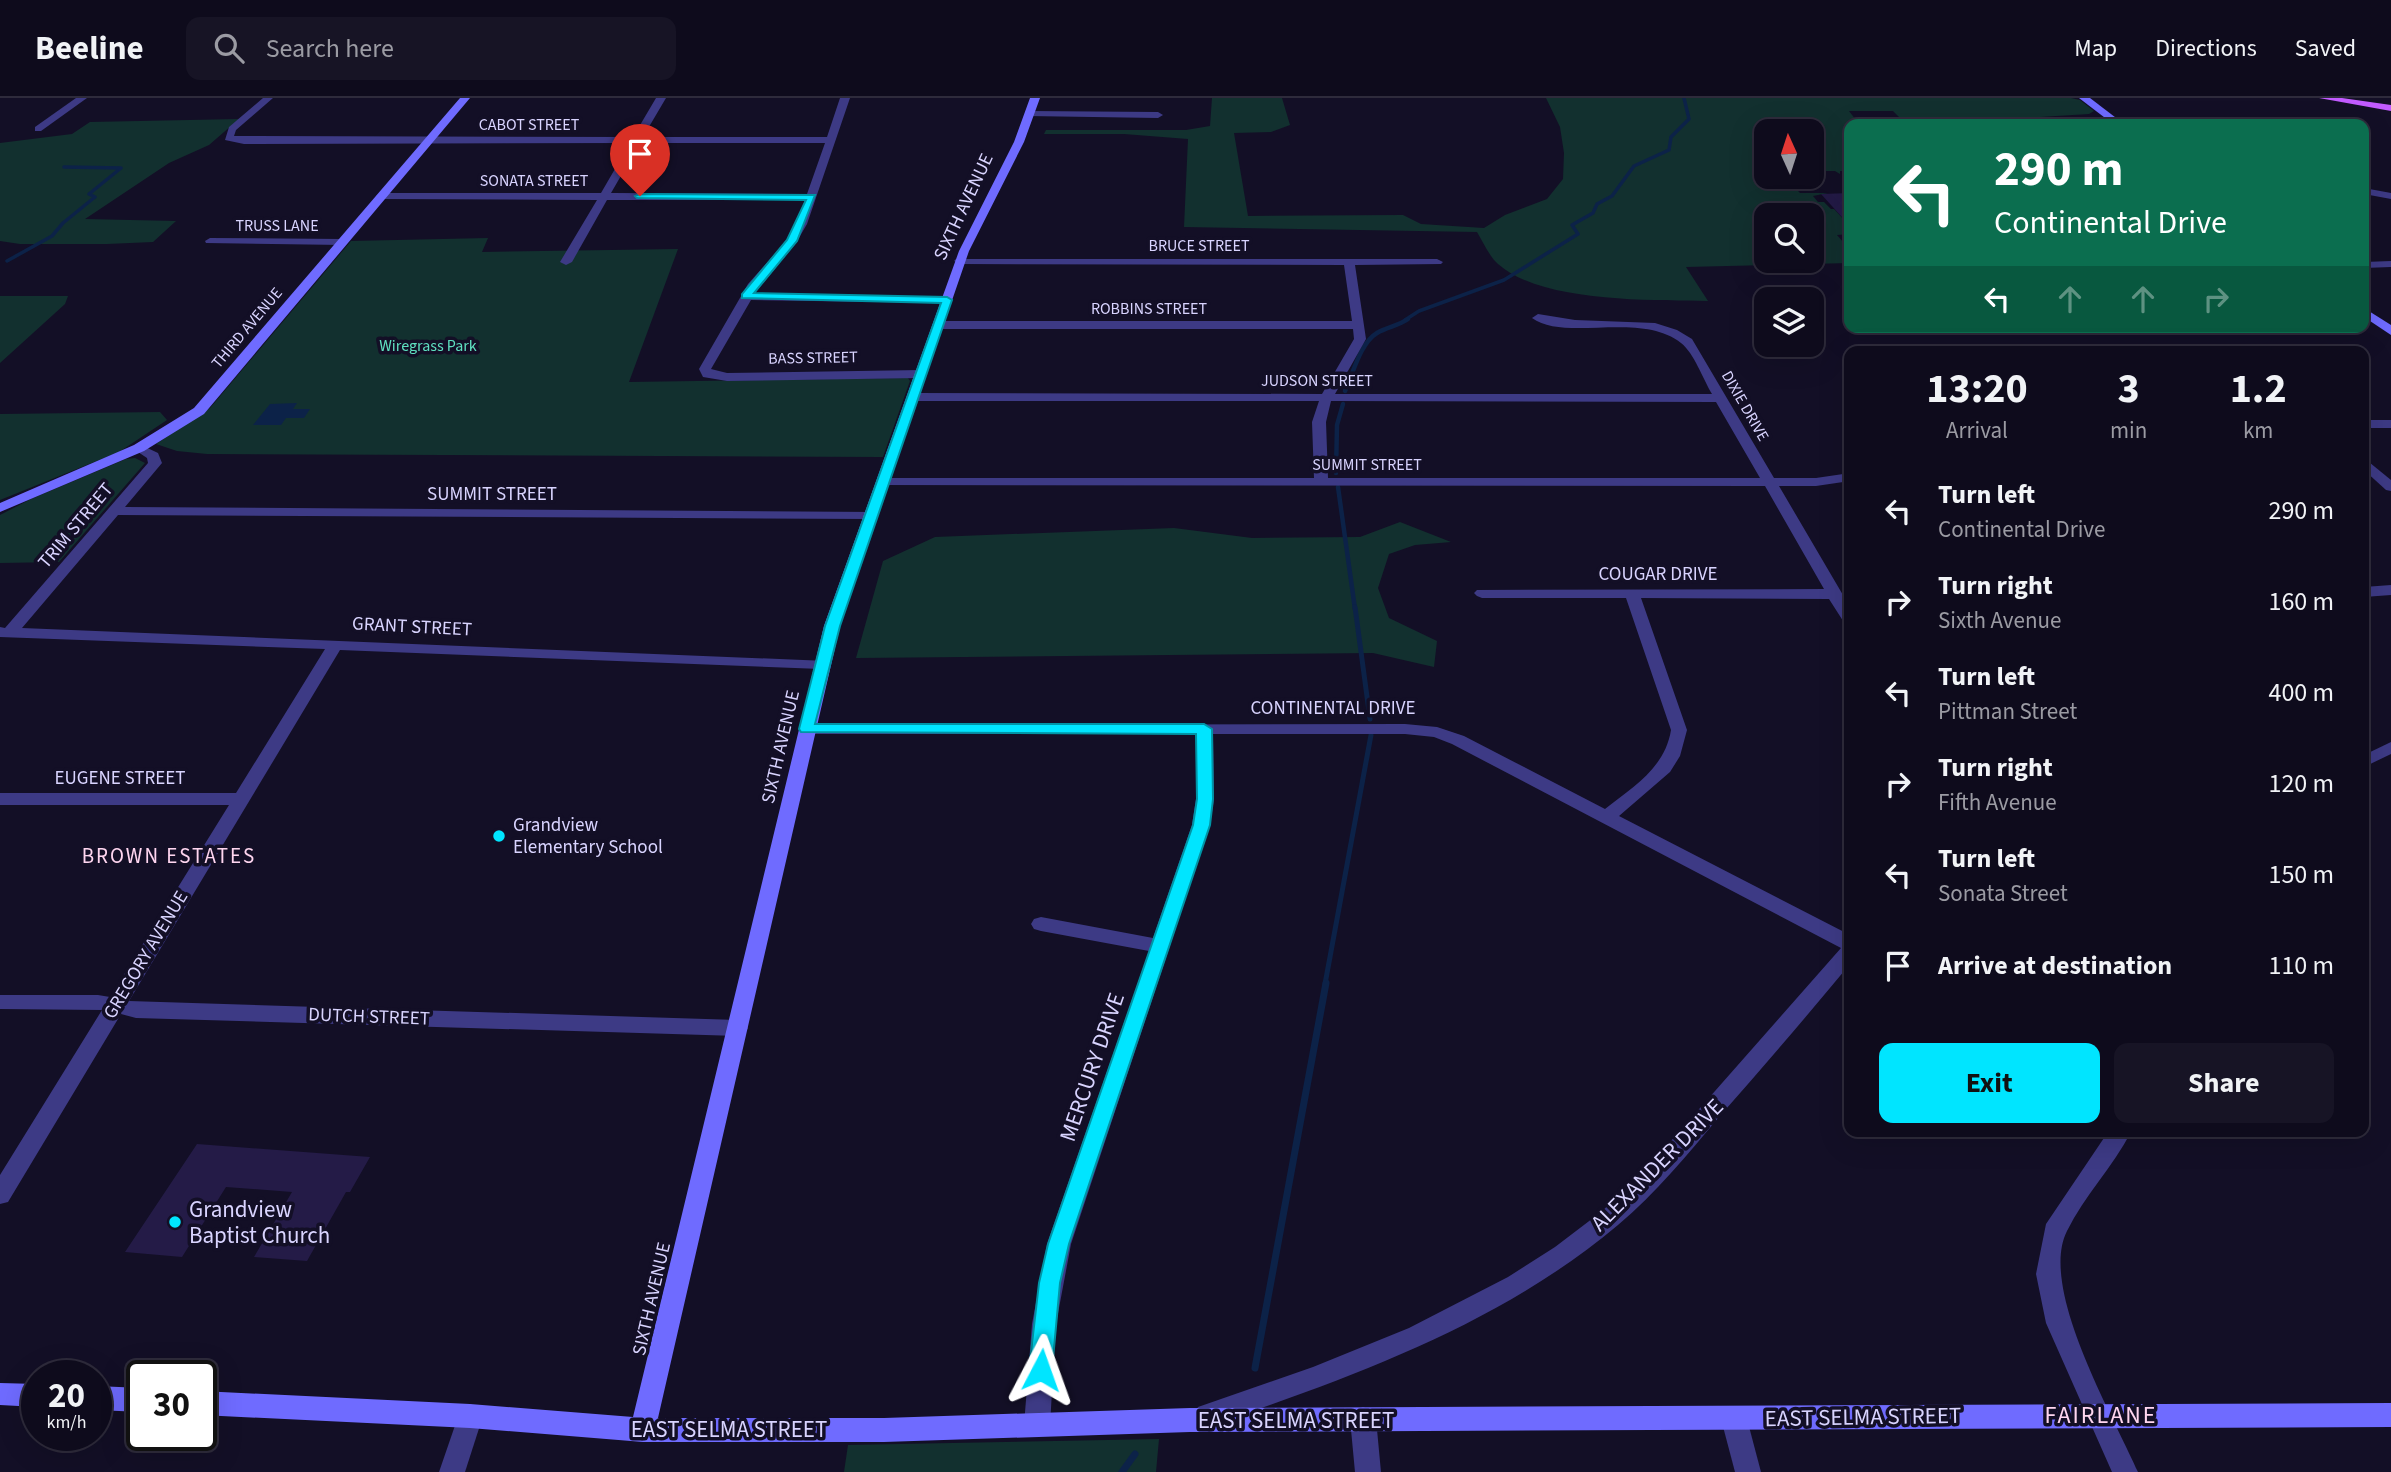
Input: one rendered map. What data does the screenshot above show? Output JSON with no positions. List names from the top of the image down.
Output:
{
  "streets": {
    "street": [
      "CABOT STREET",
      "SONATA STREET",
      "SIXTH AVENUE",
      "TRUSS LANE",
      "BRUCE STREET",
      "ROBBINS STREET",
      "THIRD AVENUE",
      "BASS STREET",
      "JUDSON STREET",
      "DIXIE DRIVE",
      "SUMMIT STREET",
      "TRIM STREET",
      "COUGAR DRIVE",
      "GRANT STREET",
      "CONTINENTAL DRIVE",
      "EUGENE STREET",
      "GREGORY AVENUE",
      "DUTCH STREET",
      "MERCURY DRIVE",
      "ALEXANDER DRIVE",
      "EAST SELMA STREET"
    ]
  },
  "crossings": [
    ["CABOT STREET", "THIRD AVENUE"],
    ["SONATA STREET", "THIRD AVENUE"],
    ["SIXTH AVENUE", "BRUCE STREET"],
    ["SIXTH AVENUE", "ROBBINS STREET"],
    ["SIXTH AVENUE", "BASS STREET"],
    ["SIXTH AVENUE", "JUDSON STREET"],
    ["SIXTH AVENUE", "SUMMIT STREET"],
    ["SIXTH AVENUE", "GRANT STREET"],
    ["SIXTH AVENUE", "CONTINENTAL DRIVE"],
    ["SIXTH AVENUE", "DUTCH STREET"],
    ["SIXTH AVENUE", "EAST SELMA STREET"],
    ["TRUSS LANE", "THIRD AVENUE"],
    ["THIRD AVENUE", "TRIM STREET"],
    ["JUDSON STREET", "DIXIE DRIVE"],
    ["DIXIE DRIVE", "SUMMIT STREET"],
    ["DIXIE DRIVE", "COUGAR DRIVE"],
    ["SUMMIT STREET", "TRIM STREET"],
    ["TRIM STREET", "GRANT STREET"],
    ["GRANT STREET", "GREGORY AVENUE"],
    ["CONTINENTAL DRIVE", "MERCURY DRIVE"],
    ["EUGENE STREET", "GREGORY AVENUE"],
    ["GREGORY AVENUE", "DUTCH STREET"],
    ["MERCURY DRIVE", "EAST SELMA STREET"],
    ["ALEXANDER DRIVE", "EAST SELMA STREET"]
  ],
  "districts": ["BROWN ESTATES", "FAIRLANE"],
  "parks": ["Wiregrass Park"],
  "places": ["Grandview Elementary School", "Grandview Baptist Church"],
  "north": "top",
  "page": {
    "header": "Beeline",
    "search": "Search here",
    "nav": ["Map", "Directions", "Saved"],
    "turn": ["290 m", "Continental Drive"],
    "eta": [
      "13:20",
      "Arrival",
      "3",
      "min",
      "1.2",
      "km"
    ],
    "list": [
      {
        "name": "Turn left",
        "note": "Continental Drive",
        "value": "290 m"
      },
      {
        "name": "Turn right",
        "note": "Sixth Avenue",
        "value": "160 m"
      },
      {
        "name": "Turn left",
        "note": "Pittman Street",
        "value": "400 m"
      },
      {
        "name": "Turn right",
        "note": "Fifth Avenue",
        "value": "120 m"
      },
      {
        "name": "Turn left",
        "note": "Sonata Street",
        "value": "150 m"
      },
      {
        "name": "Arrive at destination",
        "value": "110 m"
      }
    ],
    "buttons": ["Exit", "Share"],
    "speed": "20 km/h",
    "limit": "30"
  }
}
